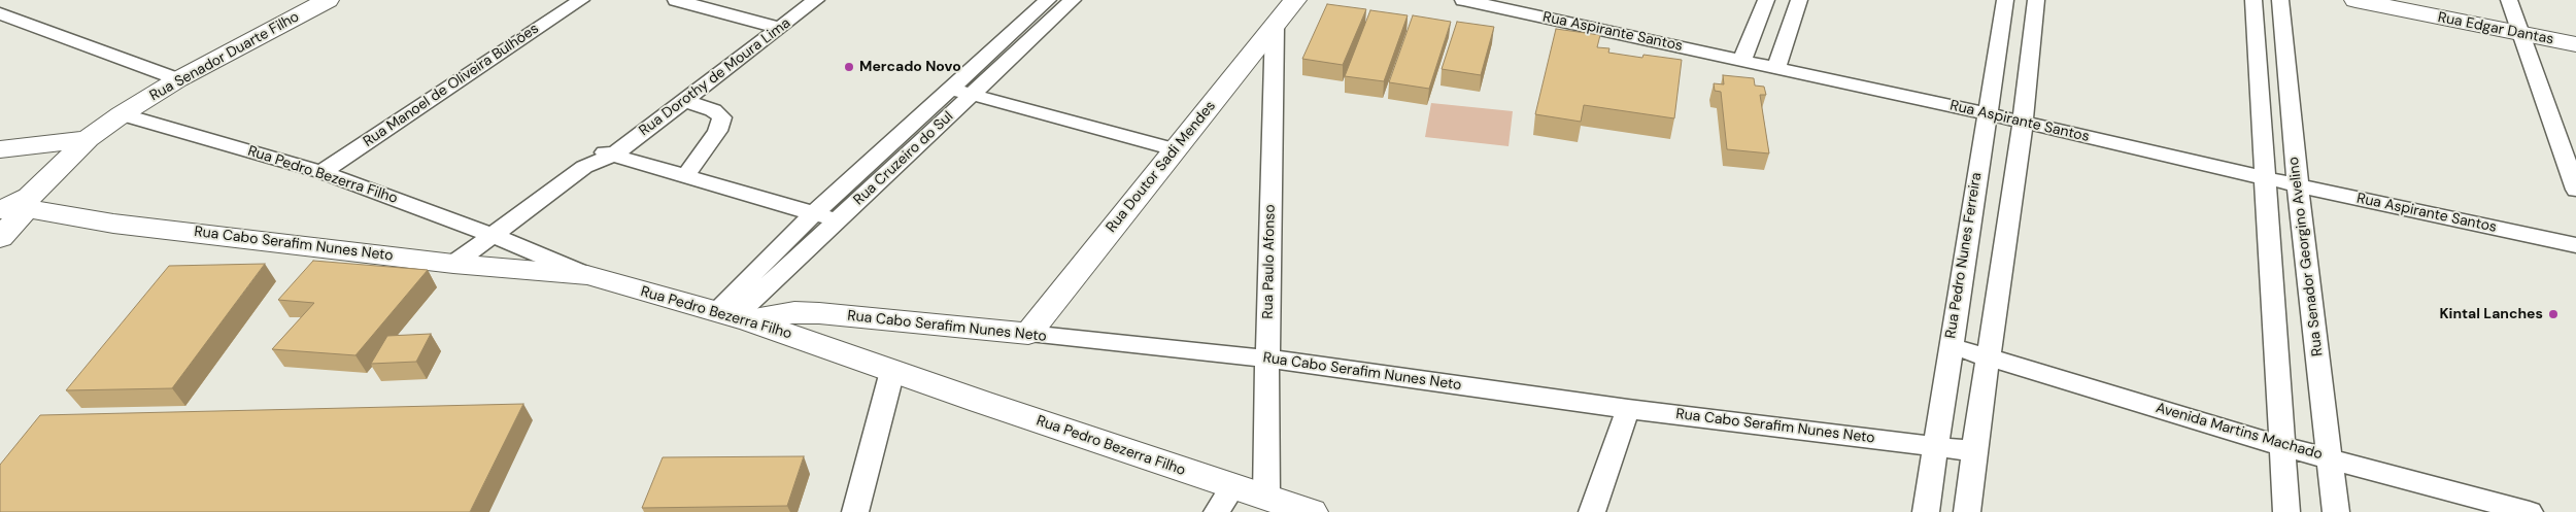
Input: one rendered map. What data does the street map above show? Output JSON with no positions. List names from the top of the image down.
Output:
{
  "streets": {
    "main road": [
      "Rua Edgar Dantas",
      "Rua Senador Duarte Filho",
      "Rua Doutor Sadi Mendes",
      "Rua Pedro Bezerra Filho",
      "Rua Cabo Serafim Nunes Neto"
    ],
    "street": [
      "Rua Aspirante Santos",
      "Rua Dorothy de Moura Lima",
      "Rua Manoel de Oliveira Bulhões",
      "Rua Cruzeiro do Sul",
      "Rua Pedro Nunes Ferreira",
      "Rua Senador Georgino Avelino",
      "Rua Paulo Afonso",
      "Avenida Martins Machado"
    ]
  },
  "crossings": [
    ["Rua Aspirante Santos", "Rua Pedro Nunes Ferreira"],
    ["Rua Aspirante Santos", "Rua Senador Georgino Avelino"],
    ["Rua Senador Duarte Filho", "Rua Pedro Bezerra Filho"],
    ["Rua Senador Duarte Filho", "Rua Cabo Serafim Nunes Neto"],
    ["Rua Dorothy de Moura Lima", "Rua Pedro Bezerra Filho"],
    ["Rua Dorothy de Moura Lima", "Rua Cabo Serafim Nunes Neto"],
    ["Rua Manoel de Oliveira Bulhões", "Rua Pedro Bezerra Filho"],
    ["Rua Cruzeiro do Sul", "Rua Pedro Bezerra Filho"],
    ["Rua Cruzeiro do Sul", "Rua Cabo Serafim Nunes Neto"],
    ["Rua Doutor Sadi Mendes", "Rua Cabo Serafim Nunes Neto"],
    ["Rua Doutor Sadi Mendes", "Rua Paulo Afonso"],
    ["Rua Pedro Bezerra Filho", "Rua Cabo Serafim Nunes Neto"],
    ["Rua Pedro Bezerra Filho", "Rua Paulo Afonso"],
    ["Rua Cabo Serafim Nunes Neto", "Rua Pedro Nunes Ferreira"],
    ["Rua Cabo Serafim Nunes Neto", "Rua Paulo Afonso"],
    ["Rua Pedro Nunes Ferreira", "Avenida Martins Machado"],
    ["Rua Senador Georgino Avelino", "Avenida Martins Machado"]
  ],
  "places": ["Mercado Novo", "Kintal Lanches"]
}
